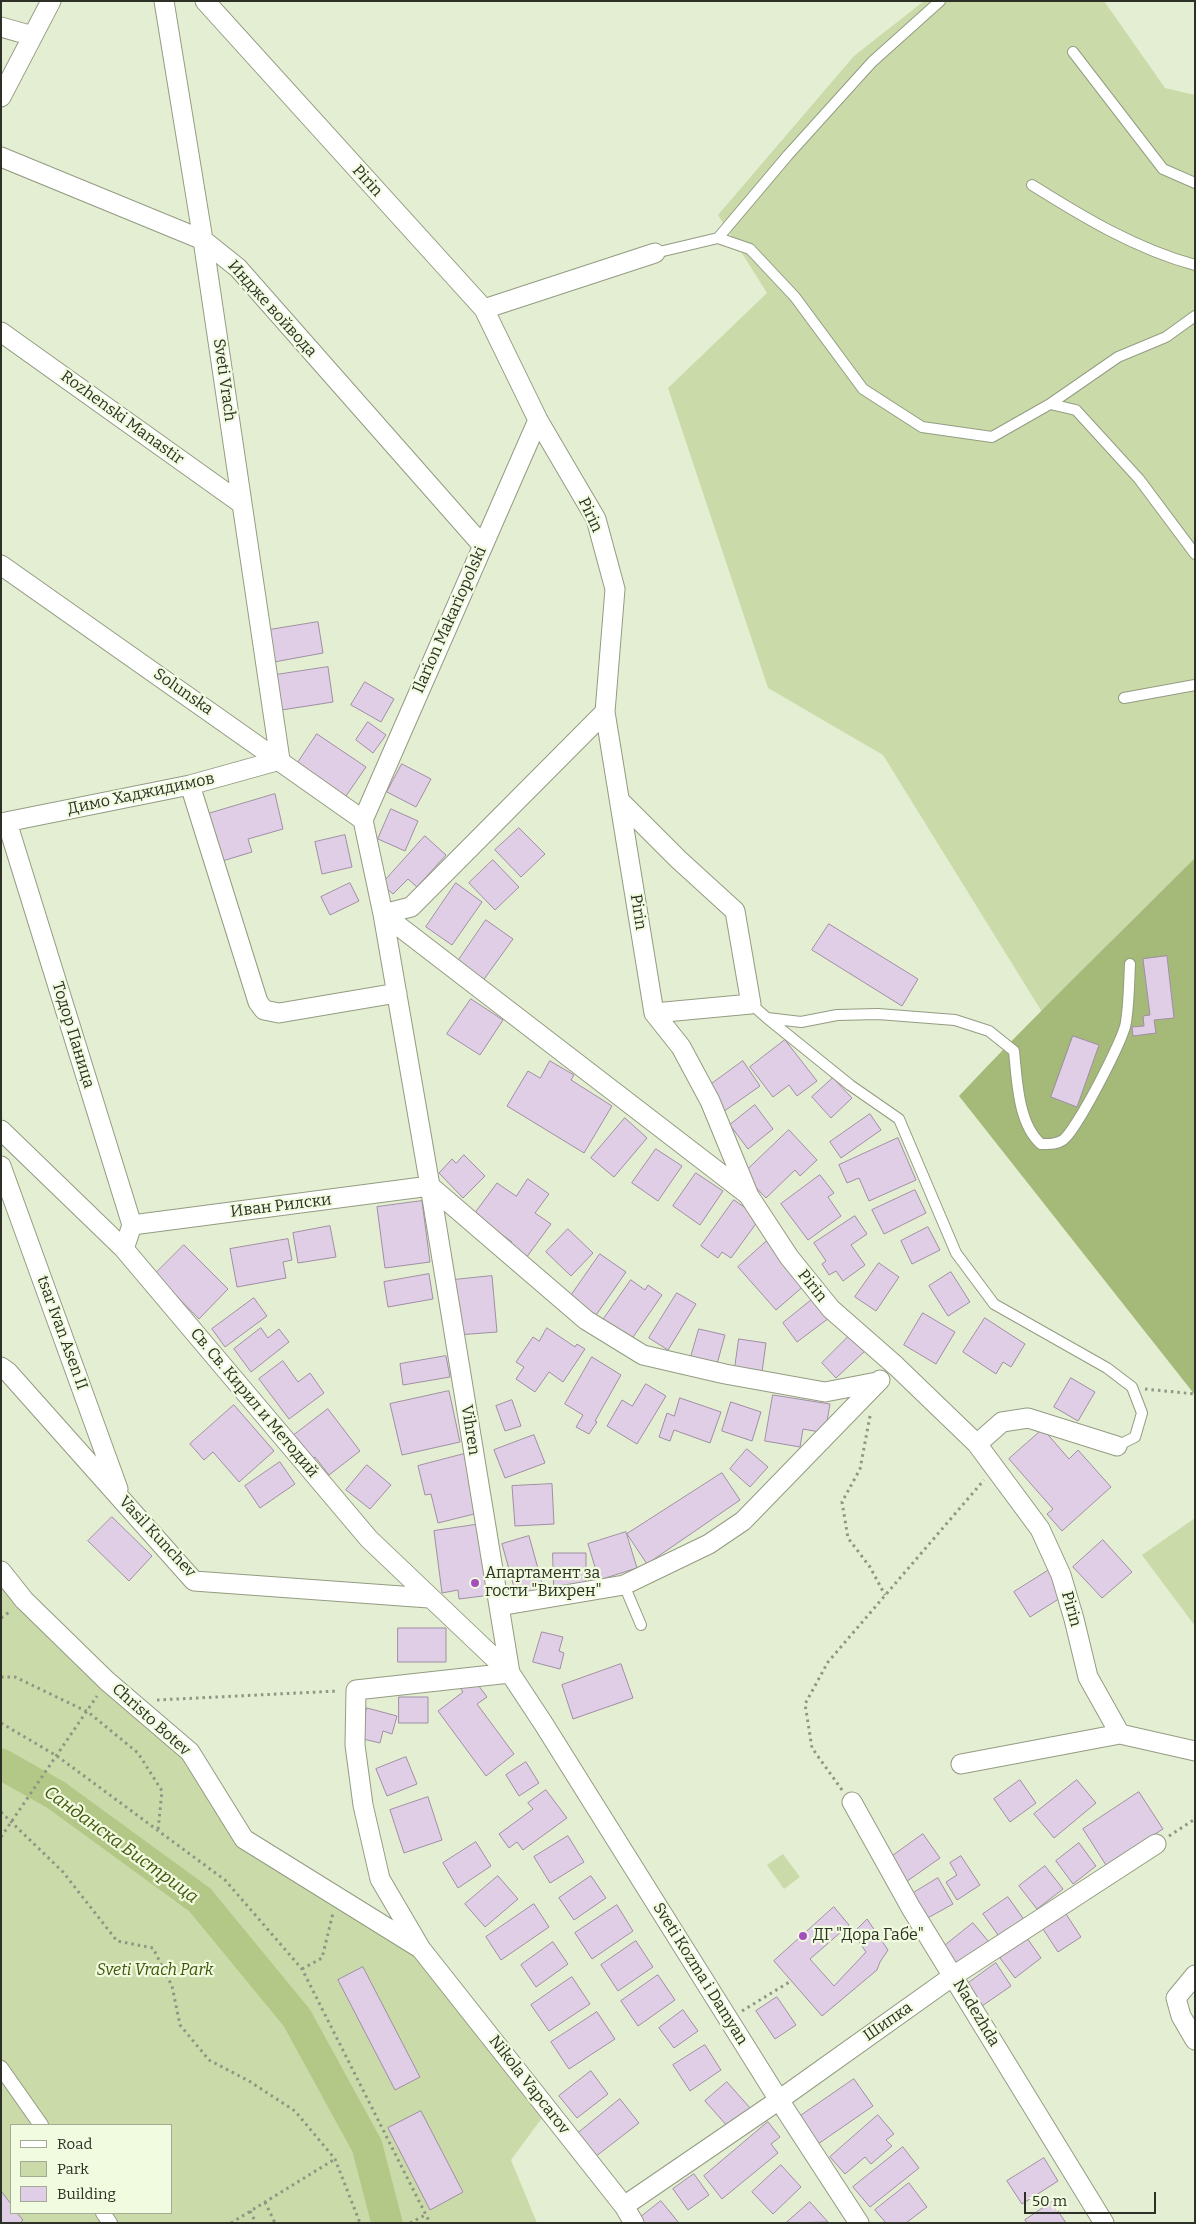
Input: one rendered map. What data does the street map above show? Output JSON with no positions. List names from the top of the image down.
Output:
{
  "streets": {
    "street": [
      "Pirin",
      "Индже войвода",
      "Sveti Vrach",
      "Rozhenski Manastir",
      "Ilarion Makariopolski",
      "Solunska",
      "Димо Хаджидимов",
      "Тодор Паница",
      "Иван Рилски",
      "tsar Ivan Asen II",
      "Св. Св. Кирил и Методий",
      "Vihren",
      "Vasil Kunchev",
      "Christo Botev",
      "Sveti Kozma i Damyan",
      "Nadezhda",
      "Шипка",
      "Nikola Vapcarov"
    ]
  },
  "crossings": [
    ["Pirin", "Ilarion Makariopolski"],
    ["Индже войвода", "Sveti Vrach"],
    ["Индже войвода", "Ilarion Makariopolski"],
    ["Sveti Vrach", "Rozhenski Manastir"],
    ["Sveti Vrach", "Solunska"],
    ["Sveti Vrach", "Димо Хаджидимов"],
    ["Ilarion Makariopolski", "Solunska"],
    ["Ilarion Makariopolski", "Vihren"],
    ["Solunska", "Димо Хаджидимов"],
    ["Solunska", "Vihren"],
    ["Димо Хаджидимов", "Тодор Паница"],
    ["Тодор Паница", "Иван Рилски"],
    ["Иван Рилски", "Vihren"],
    ["tsar Ivan Asen II", "Vasil Kunchev"],
    ["Св. Св. Кирил и Методий", "Vihren"],
    ["Св. Св. Кирил и Методий", "Vasil Kunchev"],
    ["Св. Св. Кирил и Методий", "Sveti Kozma i Damyan"],
    ["Vihren", "Sveti Kozma i Damyan"],
    ["Christo Botev", "Nikola Vapcarov"],
    ["Sveti Kozma i Damyan", "Шипка"],
    ["Nadezhda", "Шипка"],
    ["Шипка", "Nikola Vapcarov"]
  ],
  "water": ["Санданска Бистрица"],
  "parks": ["Sveti Vrach Park"],
  "places": ["Апартамент за гости \"Вихрен\"", "ДГ \"Дора Габе\""],
  "legend": ["Road", "Park", "Building"],
  "scale_bar": "50 m"
}
